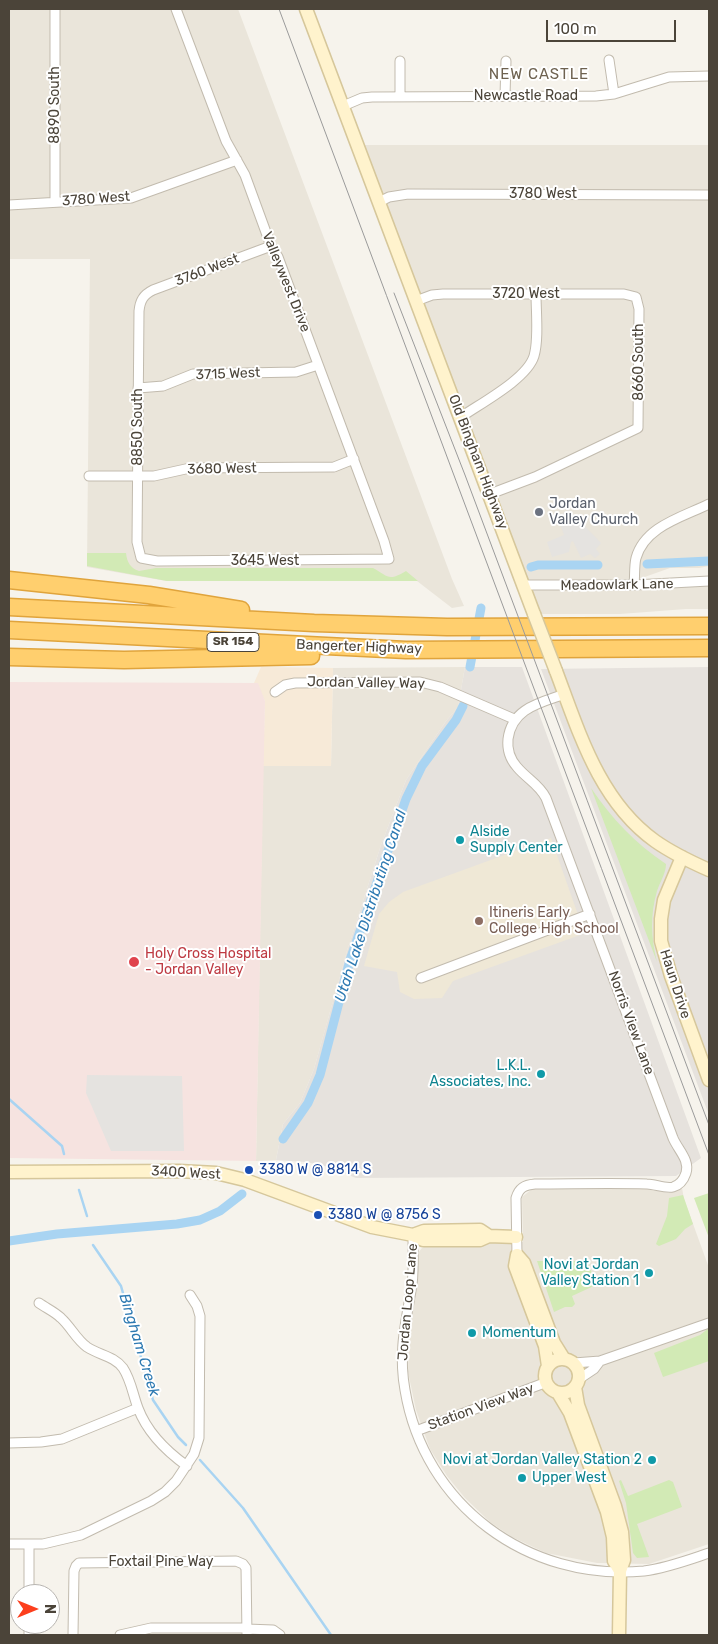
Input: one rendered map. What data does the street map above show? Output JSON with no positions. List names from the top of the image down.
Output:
{
  "streets": {
    "highway": ["SR 154", "Bangerter Highway"],
    "street": [
      "Newcastle Road",
      "8890 South",
      "3780 West",
      "3760 West",
      "Valleywest Drive",
      "3720 West",
      "8660 South",
      "3715 West",
      "8850 South",
      "Old Bingham Highway",
      "3680 West",
      "3645 West",
      "Meadowlark Lane",
      "Jordan Valley Way",
      "Haun Drive",
      "Norris View Lane",
      "3400 West",
      "Jordan Loop Lane",
      "Station View Way",
      "Foxtail Pine Way"
    ]
  },
  "crossings": [
    ["Newcastle Road", "Old Bingham Highway"],
    ["8890 South", "3780 West"],
    ["3780 West", "Valleywest Drive"],
    ["3780 West", "Old Bingham Highway"],
    ["3760 West", "Valleywest Drive"],
    ["3760 West", "8850 South"],
    ["Valleywest Drive", "3715 West"],
    ["Valleywest Drive", "3680 West"],
    ["Valleywest Drive", "3645 West"],
    ["3720 West", "8660 South"],
    ["3720 West", "Old Bingham Highway"],
    ["8660 South", "Old Bingham Highway"],
    ["3715 West", "8850 South"],
    ["8850 South", "3680 West"],
    ["8850 South", "3645 West"],
    ["Old Bingham Highway", "Meadowlark Lane"],
    ["Old Bingham Highway", "Haun Drive"],
    ["Jordan Valley Way", "Norris View Lane"],
    ["Norris View Lane", "3400 West"],
    ["3400 West", "Jordan Loop Lane"],
    ["Jordan Loop Lane", "Station View Way"]
  ],
  "districts": ["NEW CASTLE"],
  "water": ["Utah Lake Distributing Canal", "Bingham Creek"],
  "places": [
    "Jordan Valley Church",
    "Alside Supply Center",
    "Itineris Early College High School",
    "Holy Cross Hospital - Jordan Valley",
    "L.K.L. Associates, Inc.",
    "3380 W @ 8814 S",
    "3380 W @ 8756 S",
    "Novi at Jordan Valley Station 1",
    "Momentum",
    "Novi at Jordan Valley Station 2",
    "Upper West"
  ],
  "scale_bar": "100 m",
  "north": "right"
}
